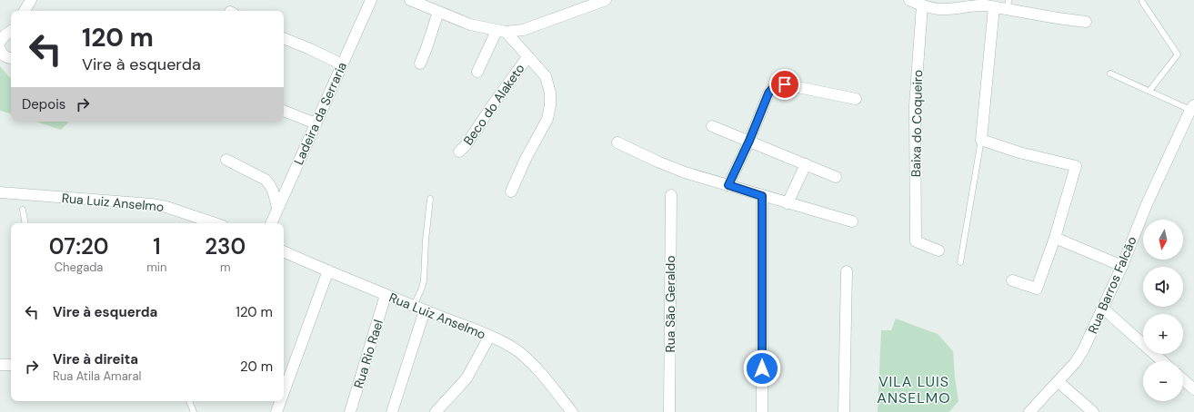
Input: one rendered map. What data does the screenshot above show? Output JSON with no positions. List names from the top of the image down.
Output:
{
  "streets": {
    "street": [
      "Beco do Alaketo",
      "Ladeira da Serraria",
      "Baixa do Coqueiro",
      "Rua Luiz Anselmo",
      "Rua Barros Falcão",
      "Rua Sāo Geraldo",
      "Rua Rio Rael"
    ]
  },
  "crossings": [
    ["Rua Luiz Anselmo", "Rua Rio Rael"]
  ],
  "districts": ["VILA LUIS ANSELMO"],
  "north": "bottom",
  "page": {
    "turn": ["120 m", "Vire à esquerda"],
    "then": "Depois",
    "map_buttons": ["+", "−"],
    "eta": [
      "07:20",
      "Chegada",
      "1",
      "min",
      "230",
      "m"
    ],
    "list": [
      {
        "name": "Vire à esquerda",
        "value": "120 m"
      },
      {
        "name": "Vire à direita",
        "note": "Rua Atila Amaral",
        "value": "20 m"
      }
    ]
  }
}
